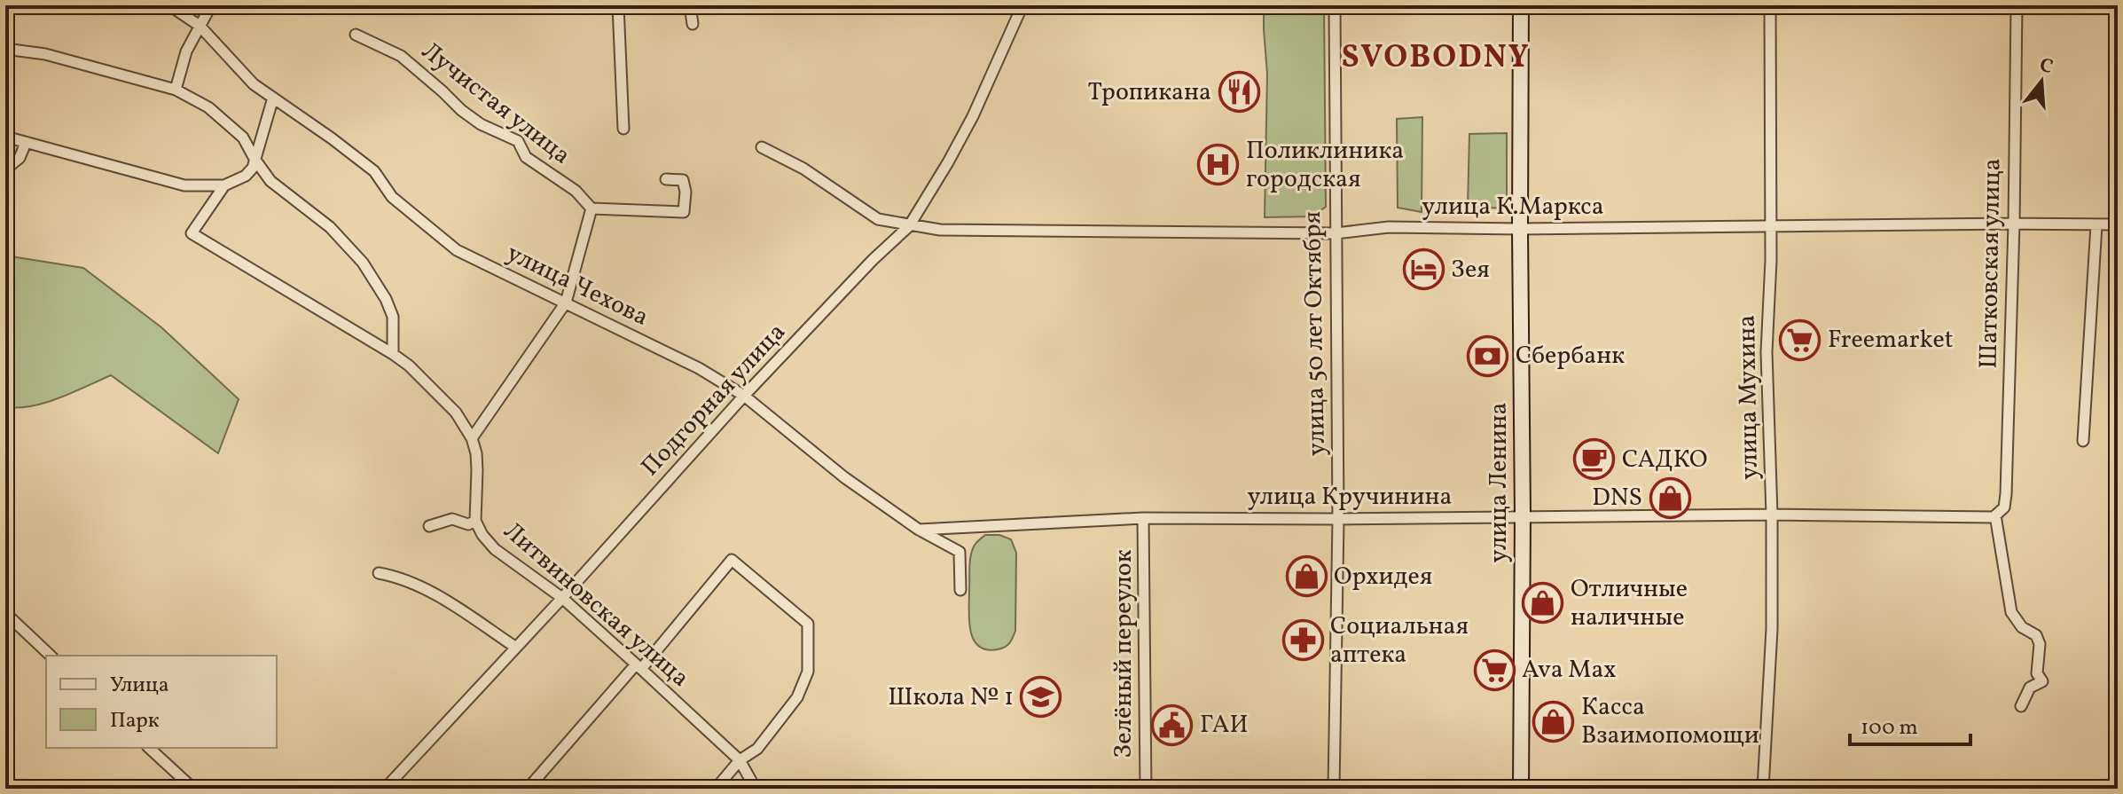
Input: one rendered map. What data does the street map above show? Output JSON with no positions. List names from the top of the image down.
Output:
{
  "streets": {
    "main road": ["улица Ленина"],
    "street": [
      "Лучистая улица",
      "улица К.Маркса",
      "Шатковская улица",
      "улица Чехова",
      "улица 50 лет Октября",
      "улица Мухина",
      "Подгорная улица",
      "улица Кручинина",
      "Литвиновская улица",
      "Зелёный переулок"
    ]
  },
  "crossings": [
    ["улица К.Маркса", "Шатковская улица"],
    ["улица К.Маркса", "улица 50 лет Октября"],
    ["улица К.Маркса", "улица Мухина"],
    ["улица К.Маркса", "Подгорная улица"],
    ["улица К.Маркса", "улица Ленина"],
    ["Шатковская улица", "улица Кручинина"],
    ["улица Чехова", "Подгорная улица"],
    ["улица Чехова", "улица Кручинина"],
    ["улица 50 лет Октября", "улица Кручинина"],
    ["улица Мухина", "улица Кручинина"],
    ["Подгорная улица", "Литвиновская улица"],
    ["улица Ленина", "улица Кручинина"],
    ["улица Кручинина", "Зелёный переулок"]
  ],
  "districts": ["SVOBODNY"],
  "places": {
    "restaurant": ["Тропикана"],
    "hospital": ["Поликлиника городская"],
    "hotel": ["Зея"],
    "supermarket": ["Freemarket", "Ava Max"],
    "bank": ["Сбербанк"],
    "cafe": ["САДКО"],
    "shop": [
      "DNS",
      "Орхидея",
      "Отличные наличные",
      "Касса Взаимопомощи"
    ],
    "pharmacy": ["Социальная аптека"],
    "school or university": ["Школа № 1"],
    "public building": ["ГАИ"]
  },
  "legend": ["Улица", "Парк"],
  "scale_bar": "100 m",
  "north": "top"
}
